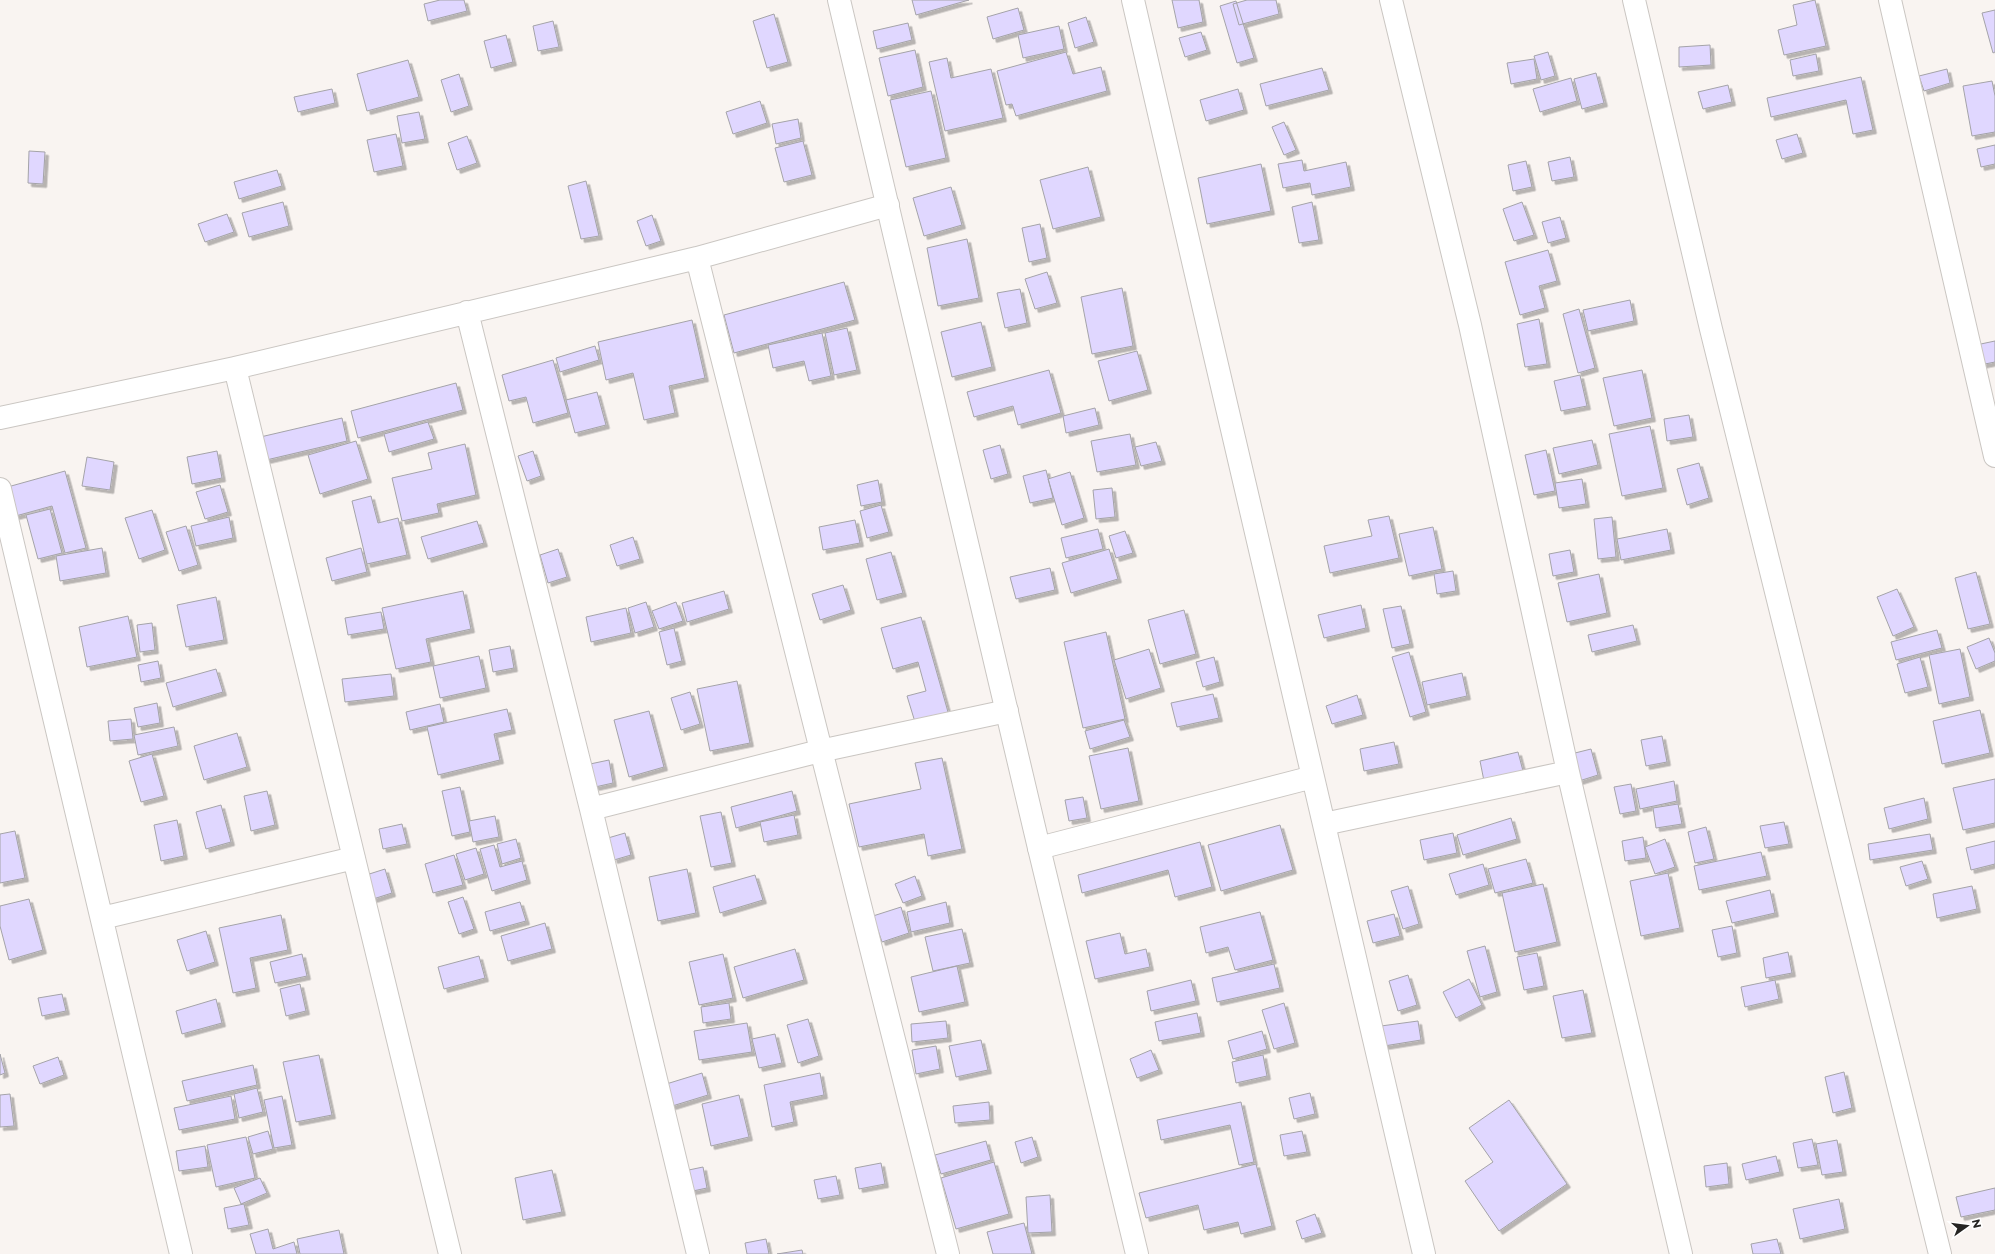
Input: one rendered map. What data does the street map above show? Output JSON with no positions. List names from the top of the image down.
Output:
{
  "north": "right"
}
